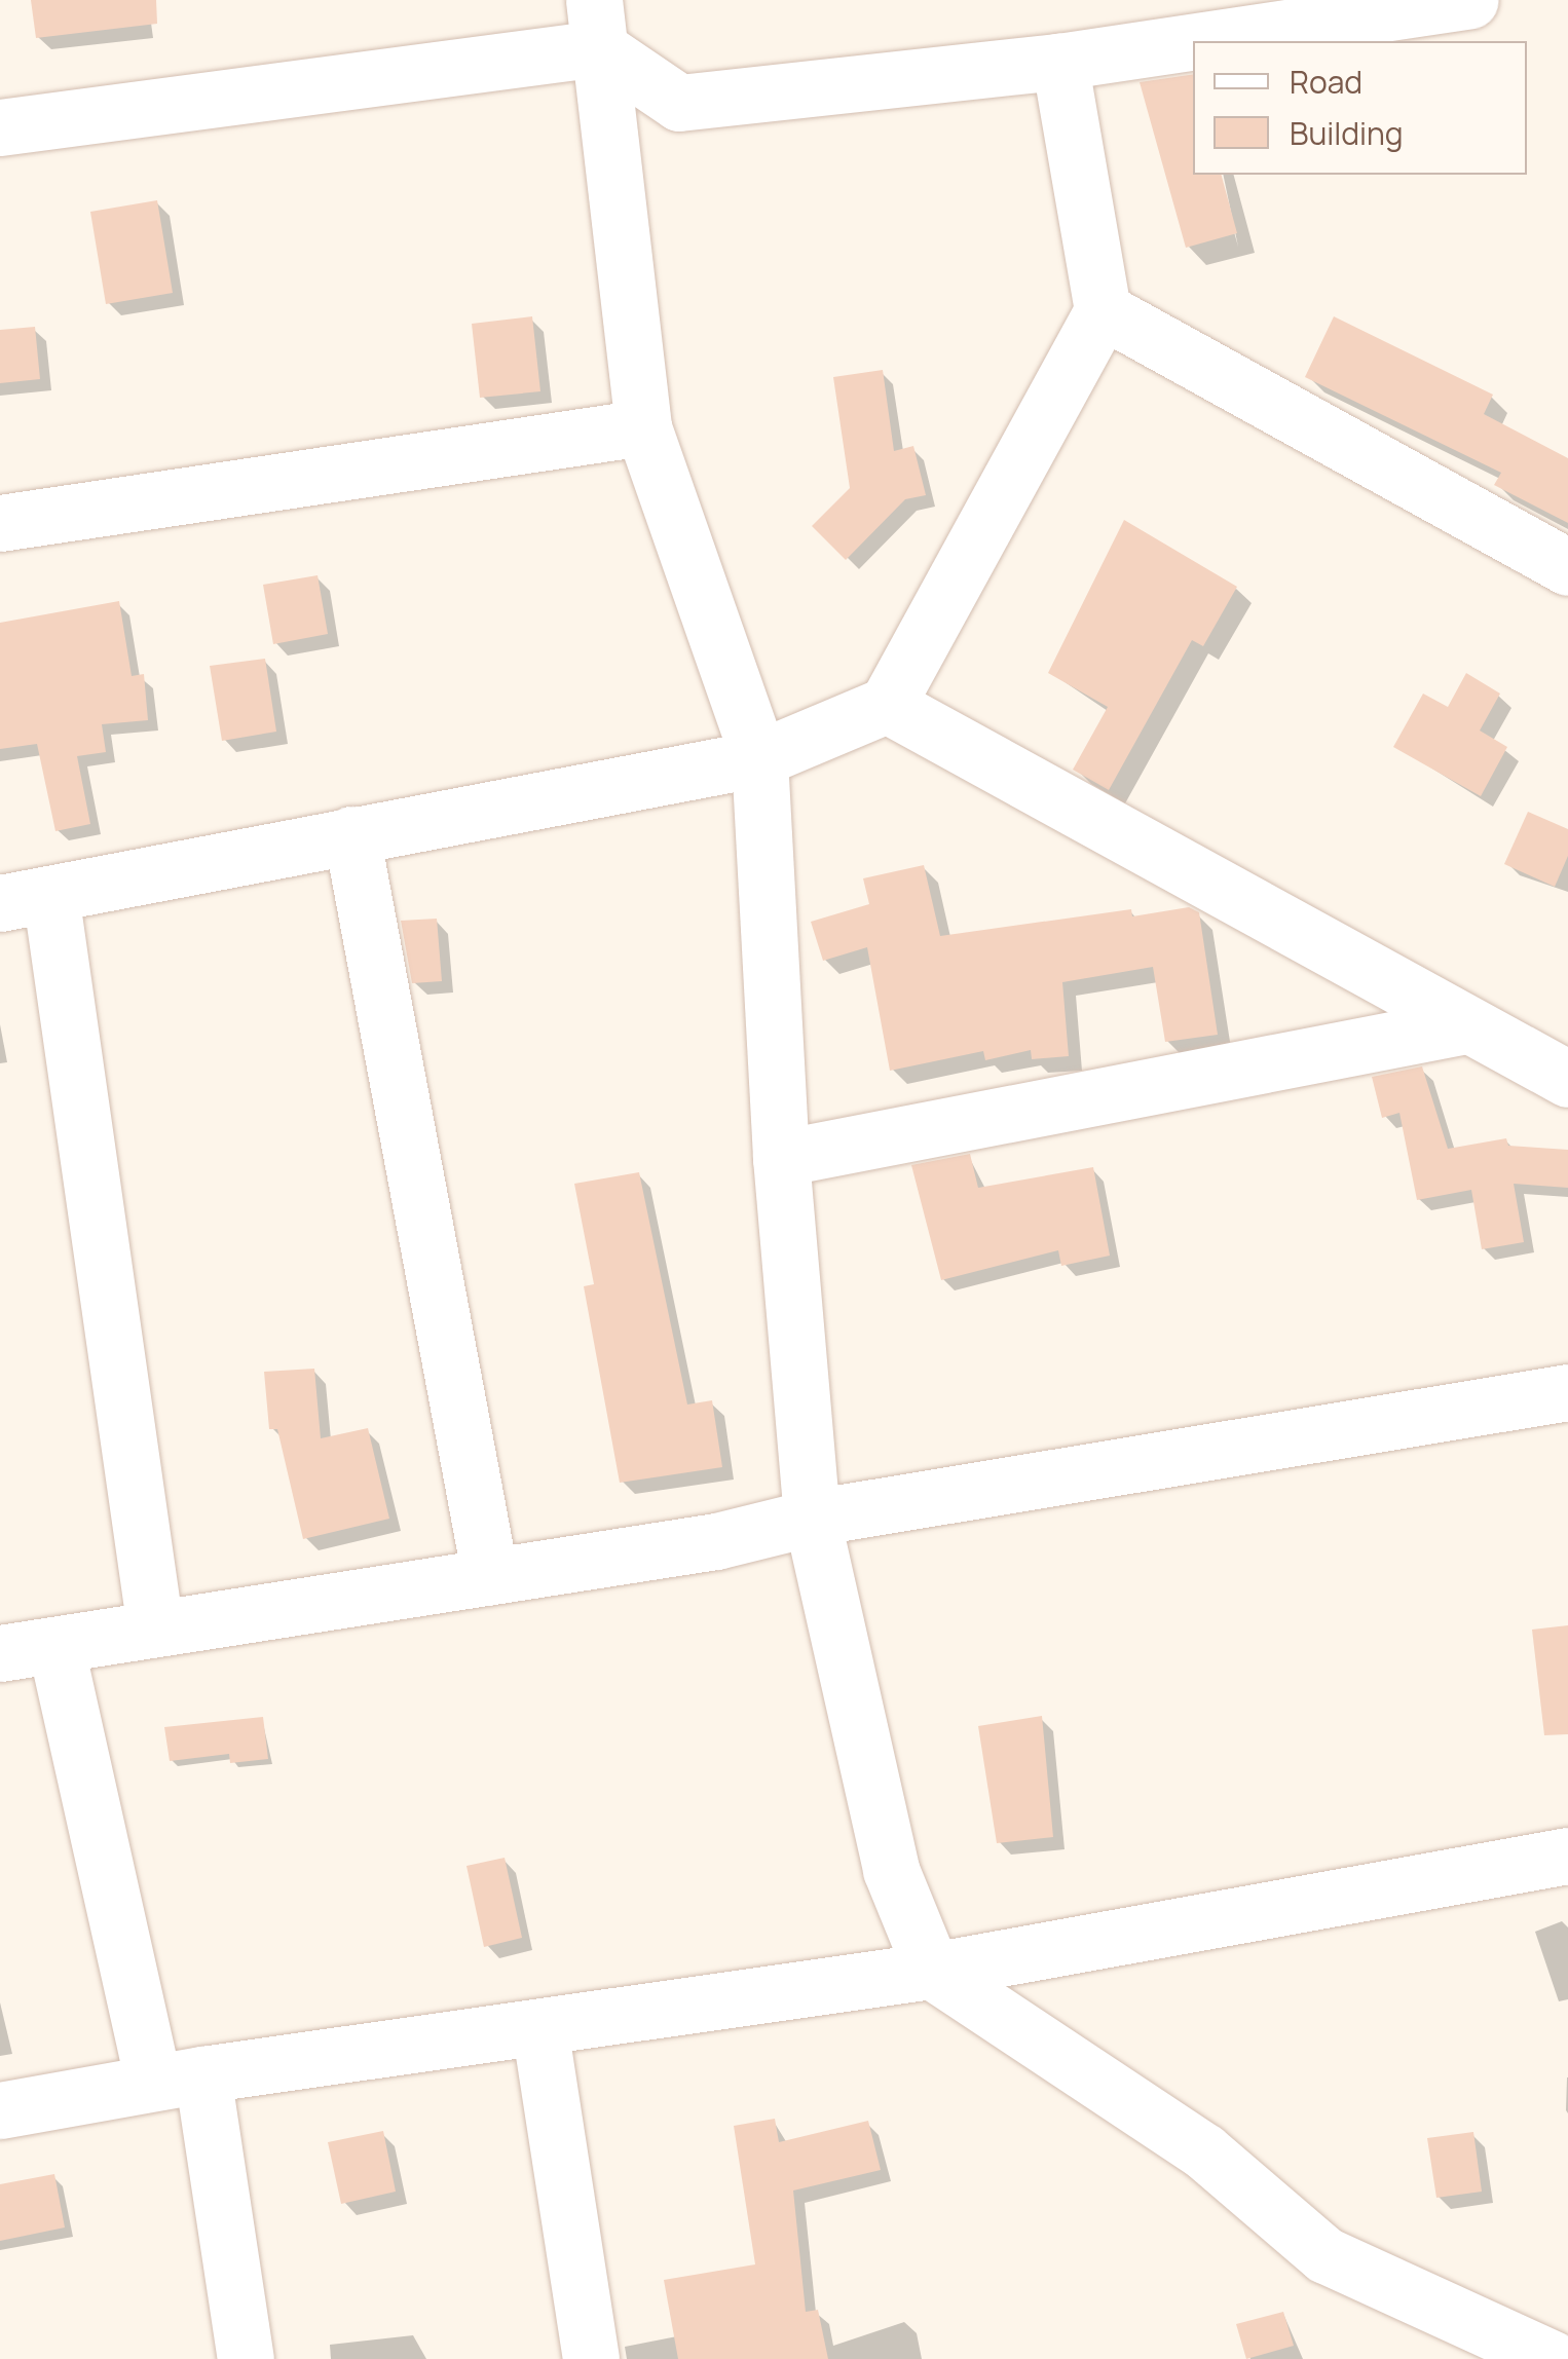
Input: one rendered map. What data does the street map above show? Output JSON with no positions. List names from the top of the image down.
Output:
{
  "legend": ["Road", "Building"]
}
